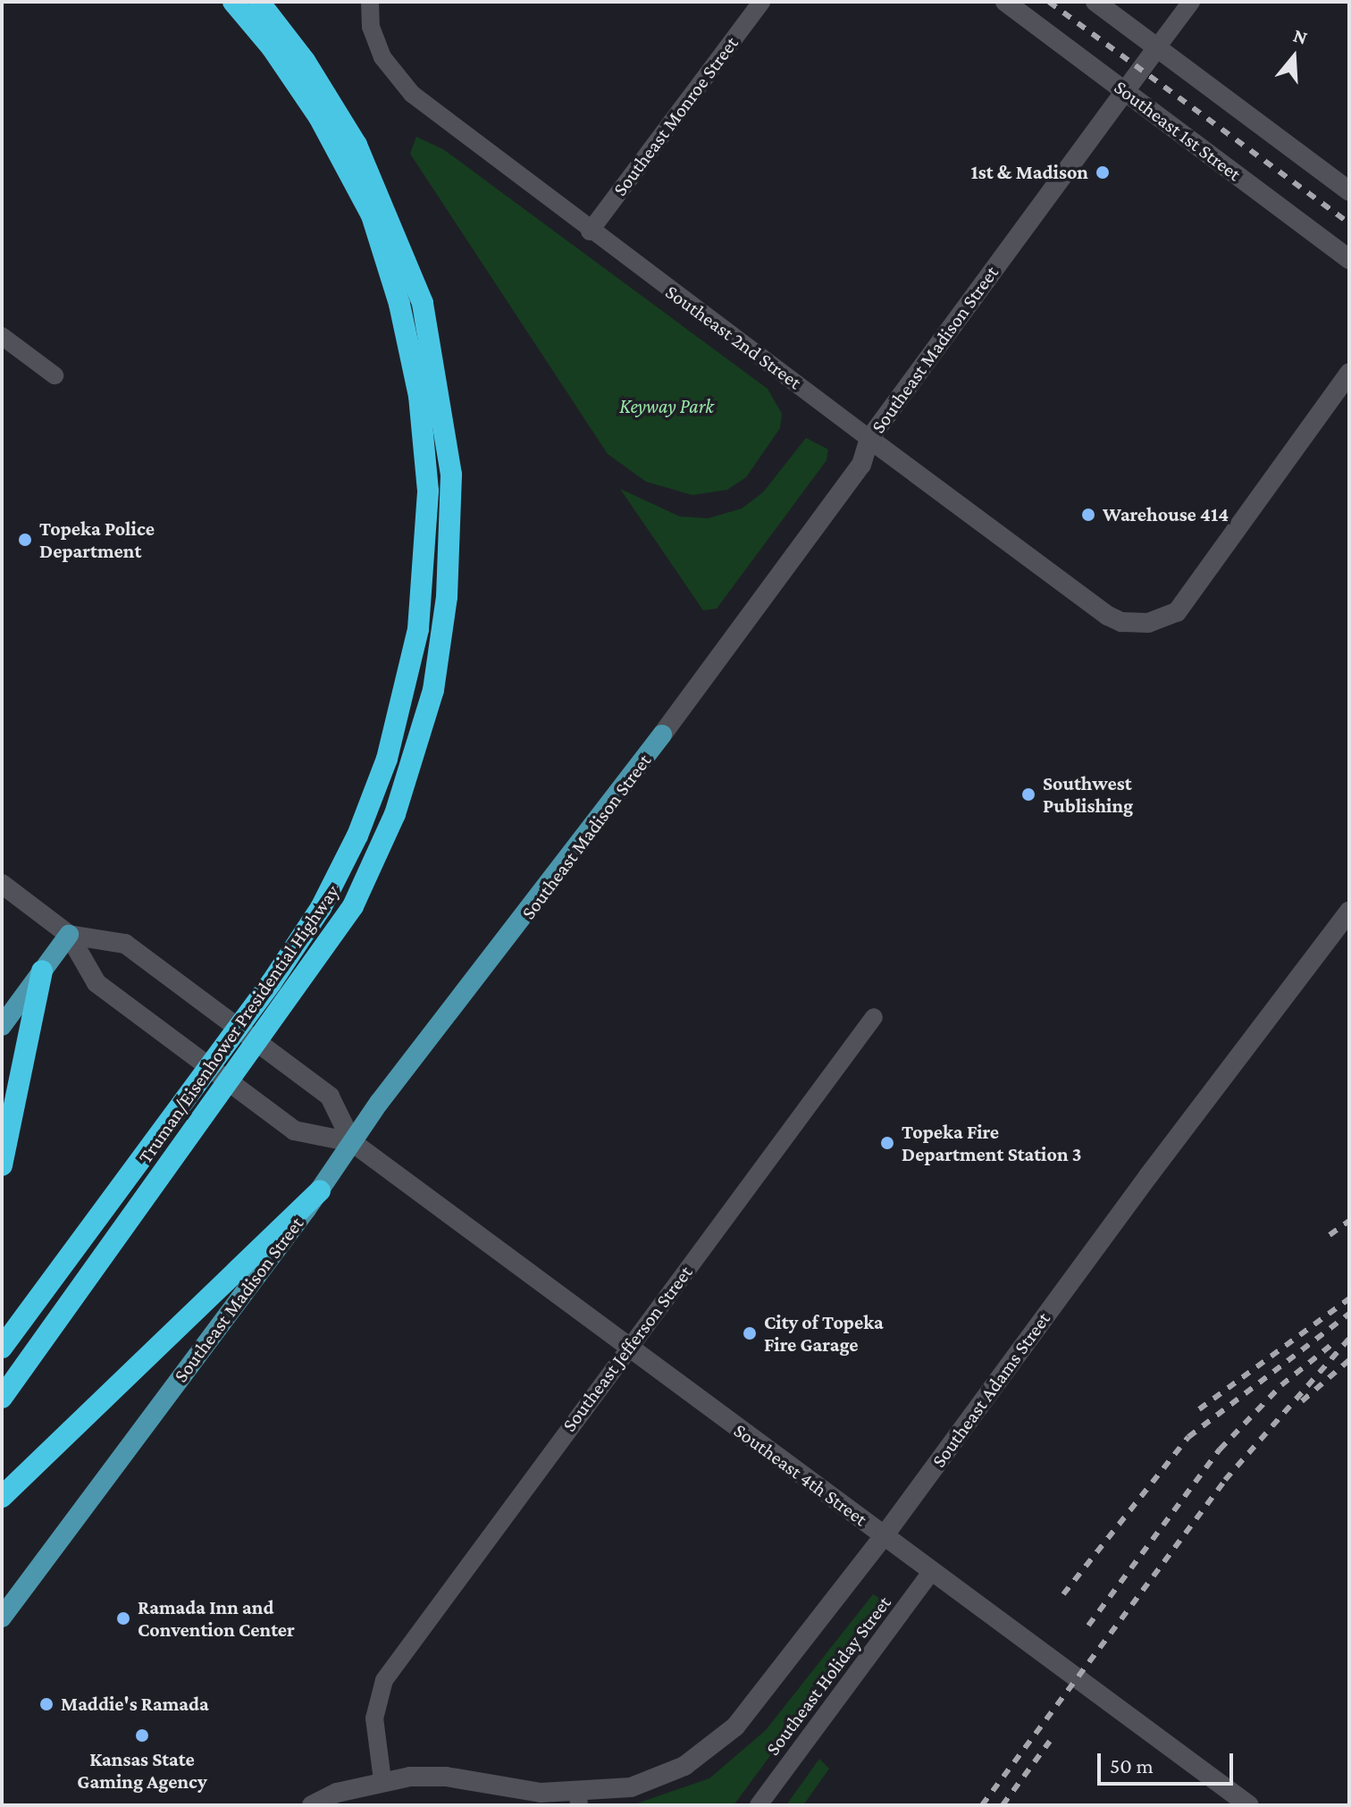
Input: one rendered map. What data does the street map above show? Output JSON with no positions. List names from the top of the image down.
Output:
{
  "streets": {
    "highway": ["Truman/Eisenhower Presidential Highway"],
    "main road": ["Southeast Madison Street"],
    "street": [
      "Southeast Monroe Street",
      "Southeast 1st Street",
      "Southeast 2nd Street",
      "Southeast Jefferson Street",
      "Southeast Adams Street",
      "Southeast 4th Street",
      "Southeast Holiday Street"
    ]
  },
  "crossings": [
    ["Southeast Monroe Street", "Southeast 2nd Street"],
    ["Southeast 1st Street", "Southeast Madison Street"],
    ["Southeast 2nd Street", "Southeast Madison Street"],
    ["Southeast Madison Street", "Southeast 4th Street"],
    ["Southeast Jefferson Street", "Southeast Adams Street"],
    ["Southeast Jefferson Street", "Southeast 4th Street"],
    ["Southeast Adams Street", "Southeast 4th Street"],
    ["Southeast 4th Street", "Southeast Holiday Street"]
  ],
  "parks": ["Keyway Park"],
  "places": [
    "1st & Madison",
    "Warehouse 414",
    "Topeka Police Department",
    "Southwest Publishing",
    "Topeka Fire Department Station 3",
    "City of Topeka Fire Garage",
    "Ramada Inn and Convention Center",
    "Maddie's Ramada",
    "Kansas State Gaming Agency"
  ],
  "scale_bar": "50 m",
  "north": "top"
}
